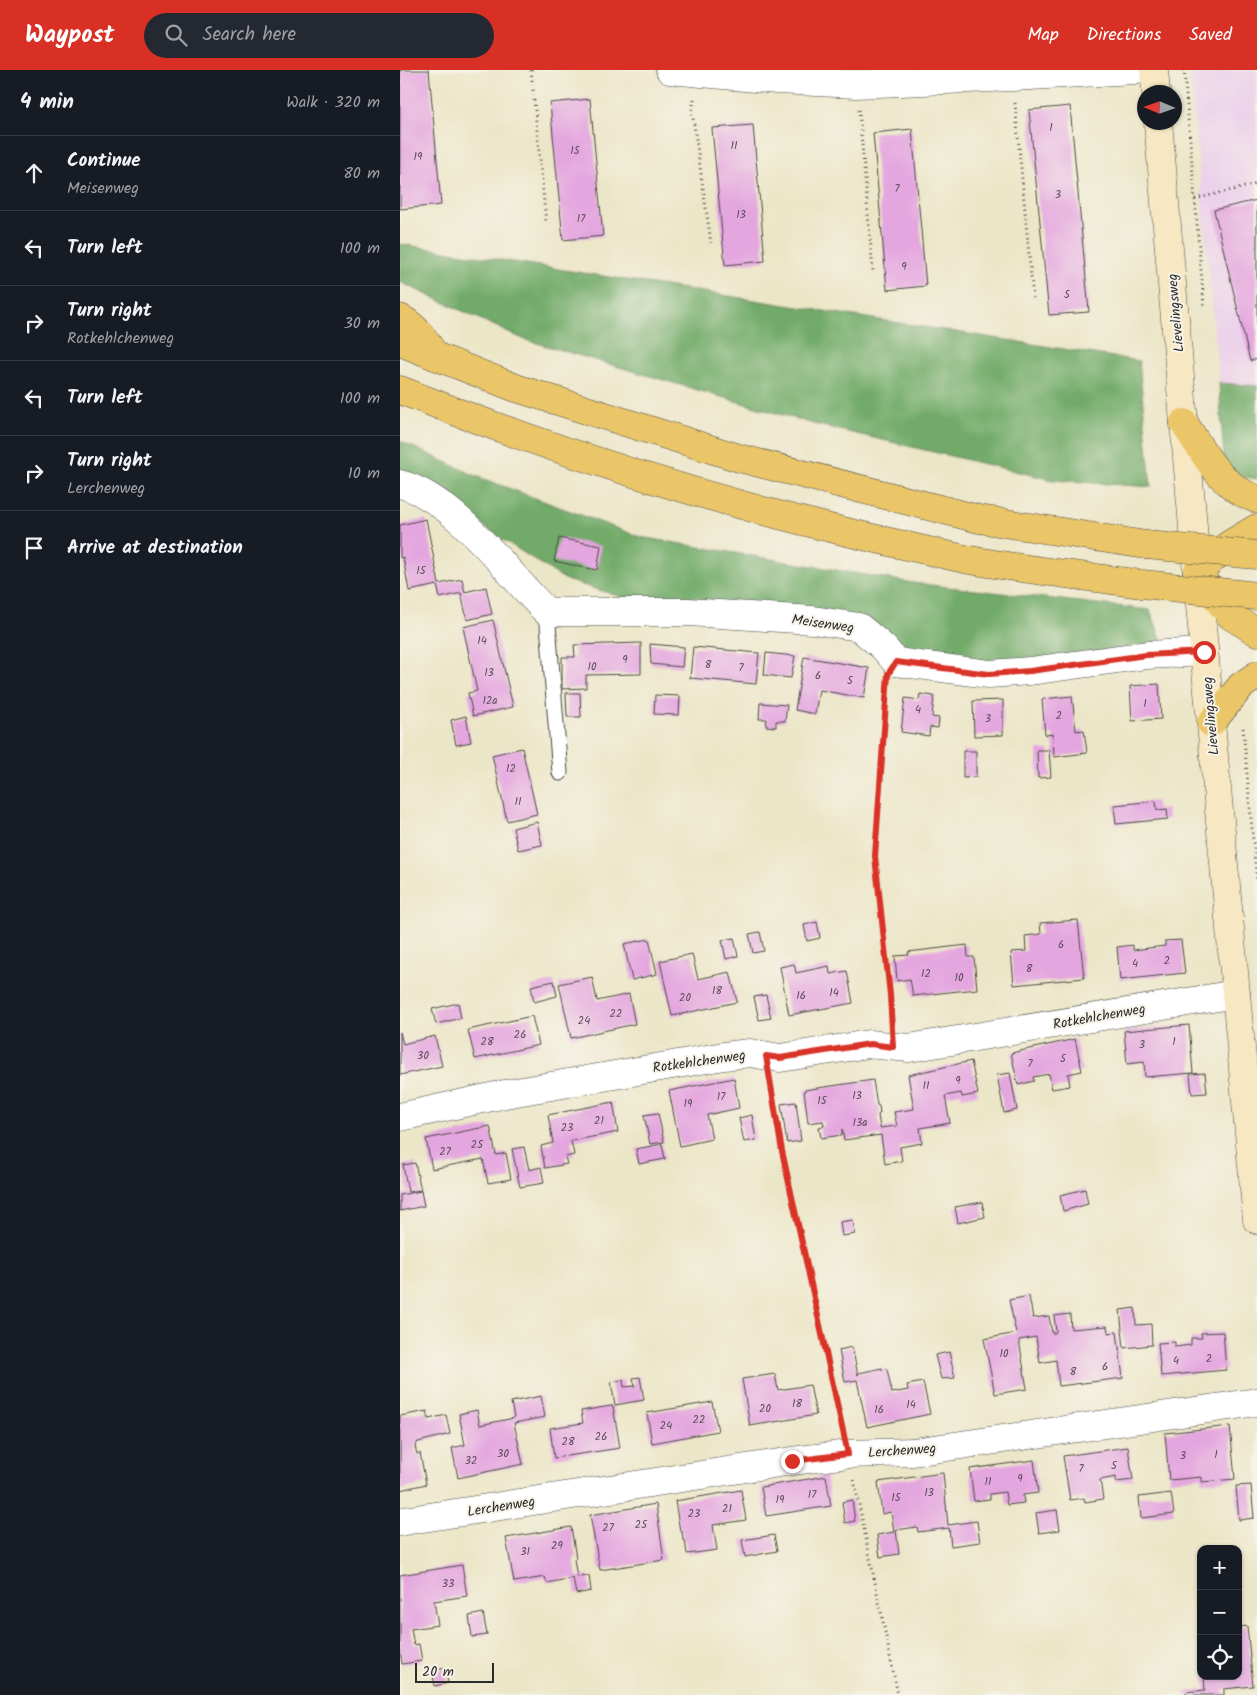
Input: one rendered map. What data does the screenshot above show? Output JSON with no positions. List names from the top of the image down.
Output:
{
  "streets": {
    "street": [
      "Lievelingsweg",
      "Meisenweg",
      "Rotkehlchenweg",
      "Lerchenweg"
    ]
  },
  "crossings": [
    ["Lievelingsweg", "Rotkehlchenweg"]
  ],
  "house_numbers": [
    "1",
    "11",
    "15",
    "19",
    "7",
    "3",
    "13",
    "17",
    "9",
    "5",
    "15",
    "14",
    "9",
    "8",
    "10",
    "7",
    "13",
    "6",
    "5",
    "12a",
    "1",
    "4",
    "2",
    "3",
    "12",
    "11",
    "6",
    "2",
    "4",
    "8",
    "12",
    "10",
    "18",
    "14",
    "16",
    "20",
    "22",
    "24",
    "26",
    "28",
    "1",
    "3",
    "30",
    "5",
    "7",
    "9",
    "11",
    "13",
    "17",
    "15",
    "19",
    "21",
    "13a",
    "23",
    "25",
    "27",
    "10",
    "2",
    "4",
    "6",
    "8",
    "18",
    "14",
    "20",
    "16",
    "22",
    "24",
    "26",
    "28",
    "30",
    "1",
    "3",
    "32",
    "5",
    "7",
    "9",
    "11",
    "13",
    "17",
    "15",
    "19",
    "21",
    "23",
    "25",
    "27",
    "29",
    "31",
    "33"
  ],
  "scale_bar": "20 m",
  "north": "left",
  "page": {
    "header": "Waypost",
    "search": "Search here",
    "nav": ["Map", "Directions", "Saved"],
    "heading": ["4 min", "Walk · 320 m"],
    "list": [
      ["Continue", "Meisenweg", "80 m"],
      ["Turn left", "100 m"],
      ["Turn right", "Rotkehlchenweg", "30 m"],
      ["Turn left", "100 m"],
      ["Turn right", "Lerchenweg", "10 m"],
      "Arrive at destination"
    ],
    "map_buttons": ["+", "−"],
    "scale": "20 m"
  }
}
